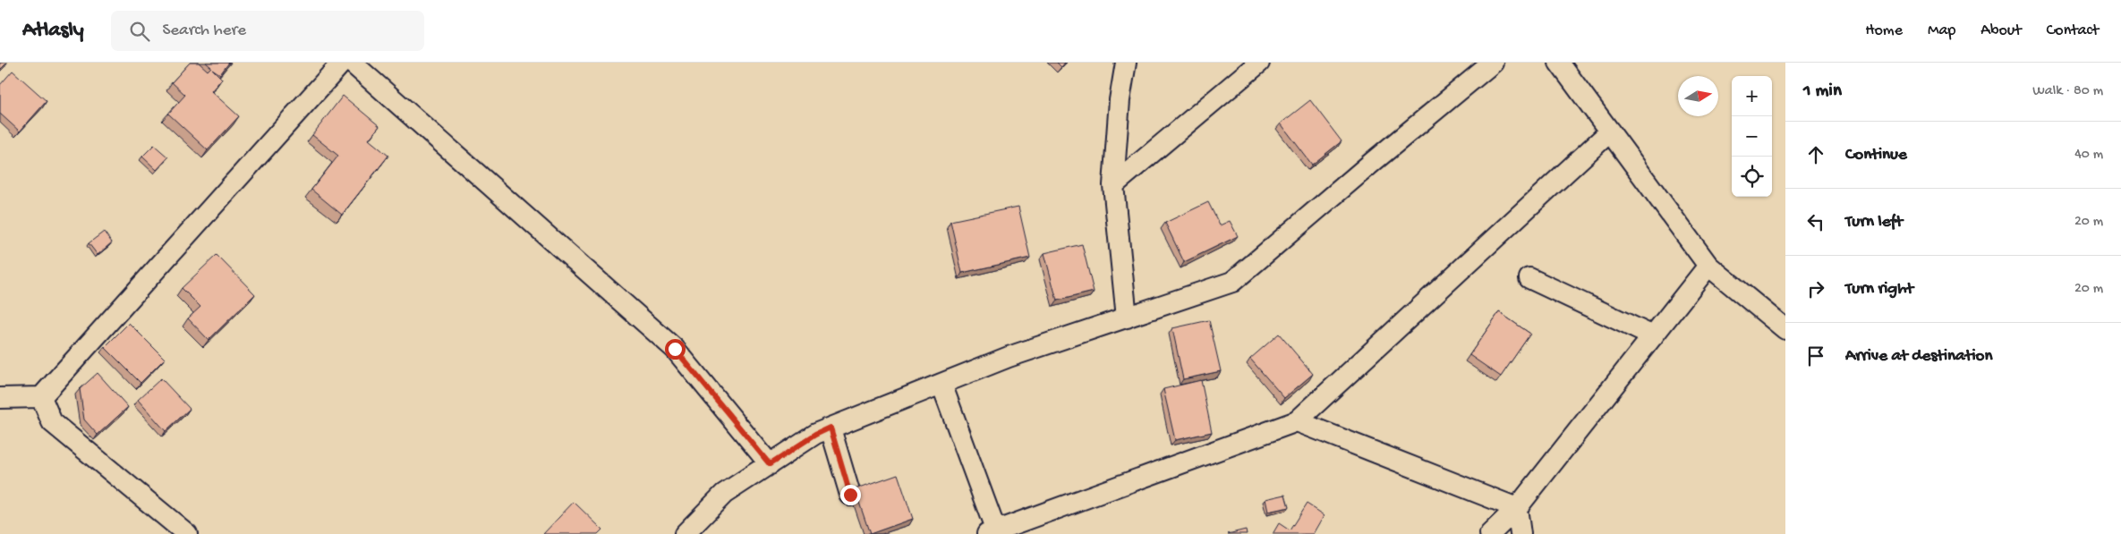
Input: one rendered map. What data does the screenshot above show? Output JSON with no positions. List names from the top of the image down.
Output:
{
  "north": "right",
  "page": {
    "header": "Atlasly",
    "search": "Search here",
    "nav": [
      "Home",
      "Map",
      "About",
      "Contact"
    ],
    "heading": ["1 min", "Walk · 80 m"],
    "map_buttons": ["+", "−"],
    "list": [
      ["Continue", "40 m"],
      ["Turn left", "20 m"],
      ["Turn right", "20 m"],
      "Arrive at destination"
    ]
  }
}
